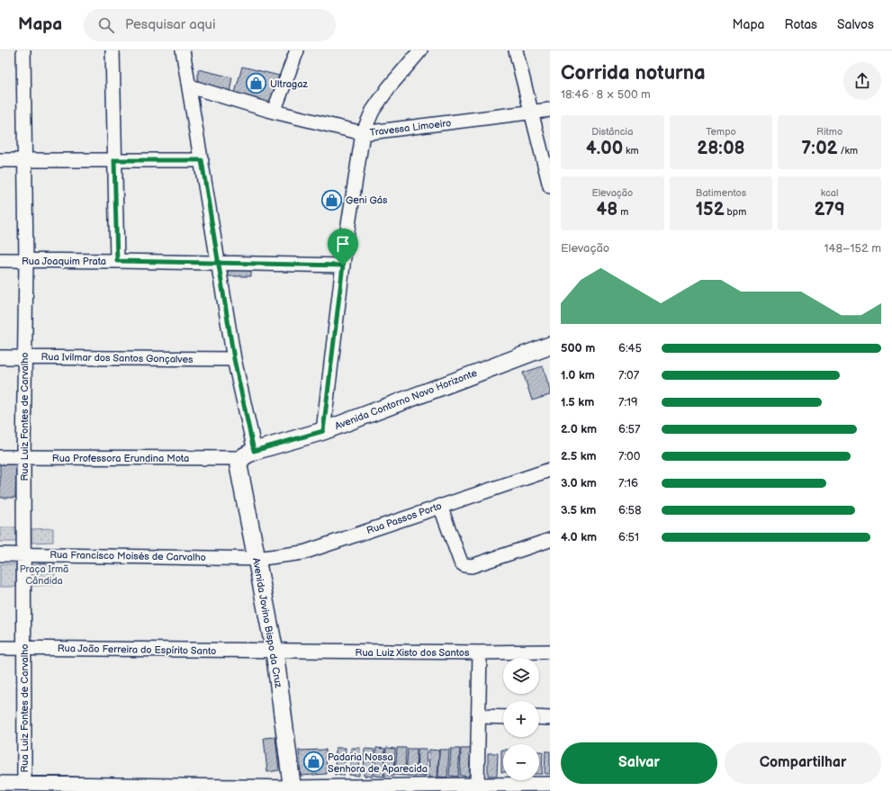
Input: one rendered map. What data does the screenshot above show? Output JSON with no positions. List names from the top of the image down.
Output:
{
  "streets": {
    "main road": ["Avenida Contorno Novo Horizonte", "Avenida Jovino Bispo da Cruz"],
    "street": [
      "Travessa Limoeiro",
      "Rua Joaquim Prata",
      "Rua Ivilmar dos Santos Gonçalves",
      "Rua Luiz Fontes de Carvalho",
      "Rua Professora Erundina Mota",
      "Rua Passos Porto",
      "Rua Francisco Moisés de Carvalho",
      "Rua João Ferreira do Espírito Santo",
      "Rua Luiz Xisto dos Santos"
    ]
  },
  "crossings": [
    ["Travessa Limoeiro", "Avenida Jovino Bispo da Cruz"],
    ["Rua Joaquim Prata", "Rua Luiz Fontes de Carvalho"],
    ["Rua Joaquim Prata", "Avenida Jovino Bispo da Cruz"],
    ["Rua Ivilmar dos Santos Gonçalves", "Rua Luiz Fontes de Carvalho"],
    ["Rua Ivilmar dos Santos Gonçalves", "Avenida Jovino Bispo da Cruz"],
    ["Avenida Contorno Novo Horizonte", "Rua Professora Erundina Mota"],
    ["Avenida Contorno Novo Horizonte", "Avenida Jovino Bispo da Cruz"],
    ["Rua Luiz Fontes de Carvalho", "Rua Professora Erundina Mota"],
    ["Rua Luiz Fontes de Carvalho", "Rua Francisco Moisés de Carvalho"],
    ["Rua Luiz Fontes de Carvalho", "Rua João Ferreira do Espírito Santo"],
    ["Rua Professora Erundina Mota", "Avenida Jovino Bispo da Cruz"],
    ["Rua Passos Porto", "Rua Francisco Moisés de Carvalho"],
    ["Rua Passos Porto", "Avenida Jovino Bispo da Cruz"],
    ["Rua Francisco Moisés de Carvalho", "Avenida Jovino Bispo da Cruz"],
    ["Avenida Jovino Bispo da Cruz", "Rua João Ferreira do Espírito Santo"],
    ["Avenida Jovino Bispo da Cruz", "Rua Luiz Xisto dos Santos"],
    ["Rua João Ferreira do Espírito Santo", "Rua Luiz Xisto dos Santos"]
  ],
  "parks": ["Praça Irmã Cândida"],
  "places": {
    "shop": ["Ultragaz", "Geni Gás", "Padaria Nossa Senhora de Aparecida"]
  },
  "page": {
    "header": "Mapa",
    "search": "Pesquisar aqui",
    "nav": ["Mapa", "Rotas", "Salvos"],
    "heading": ["Corrida noturna", "18:46 · 8 × 500 m"],
    "stats": [
      ["Distância", "4.00 km"],
      ["Tempo", "28:08"],
      ["Ritmo", "7:02 /km"],
      ["Elevação", "48 m"],
      ["Batimentos", "152 bpm"],
      ["kcal", "279"]
    ],
    "chart": ["Elevação", "148–152 m"],
    "list": [
      {
        "name": "500 m",
        "note": "6:45"
      },
      {
        "name": "1.0 km",
        "note": "7:07"
      },
      {
        "name": "1.5 km",
        "note": "7:19"
      },
      {
        "name": "2.0 km",
        "note": "6:57"
      },
      {
        "name": "2.5 km",
        "note": "7:00"
      },
      {
        "name": "3.0 km",
        "note": "7:16"
      },
      {
        "name": "3.5 km",
        "note": "6:58"
      },
      {
        "name": "4.0 km",
        "note": "6:51"
      }
    ],
    "map_buttons": ["+", "−"],
    "buttons": ["Salvar", "Compartilhar"]
  }
}
